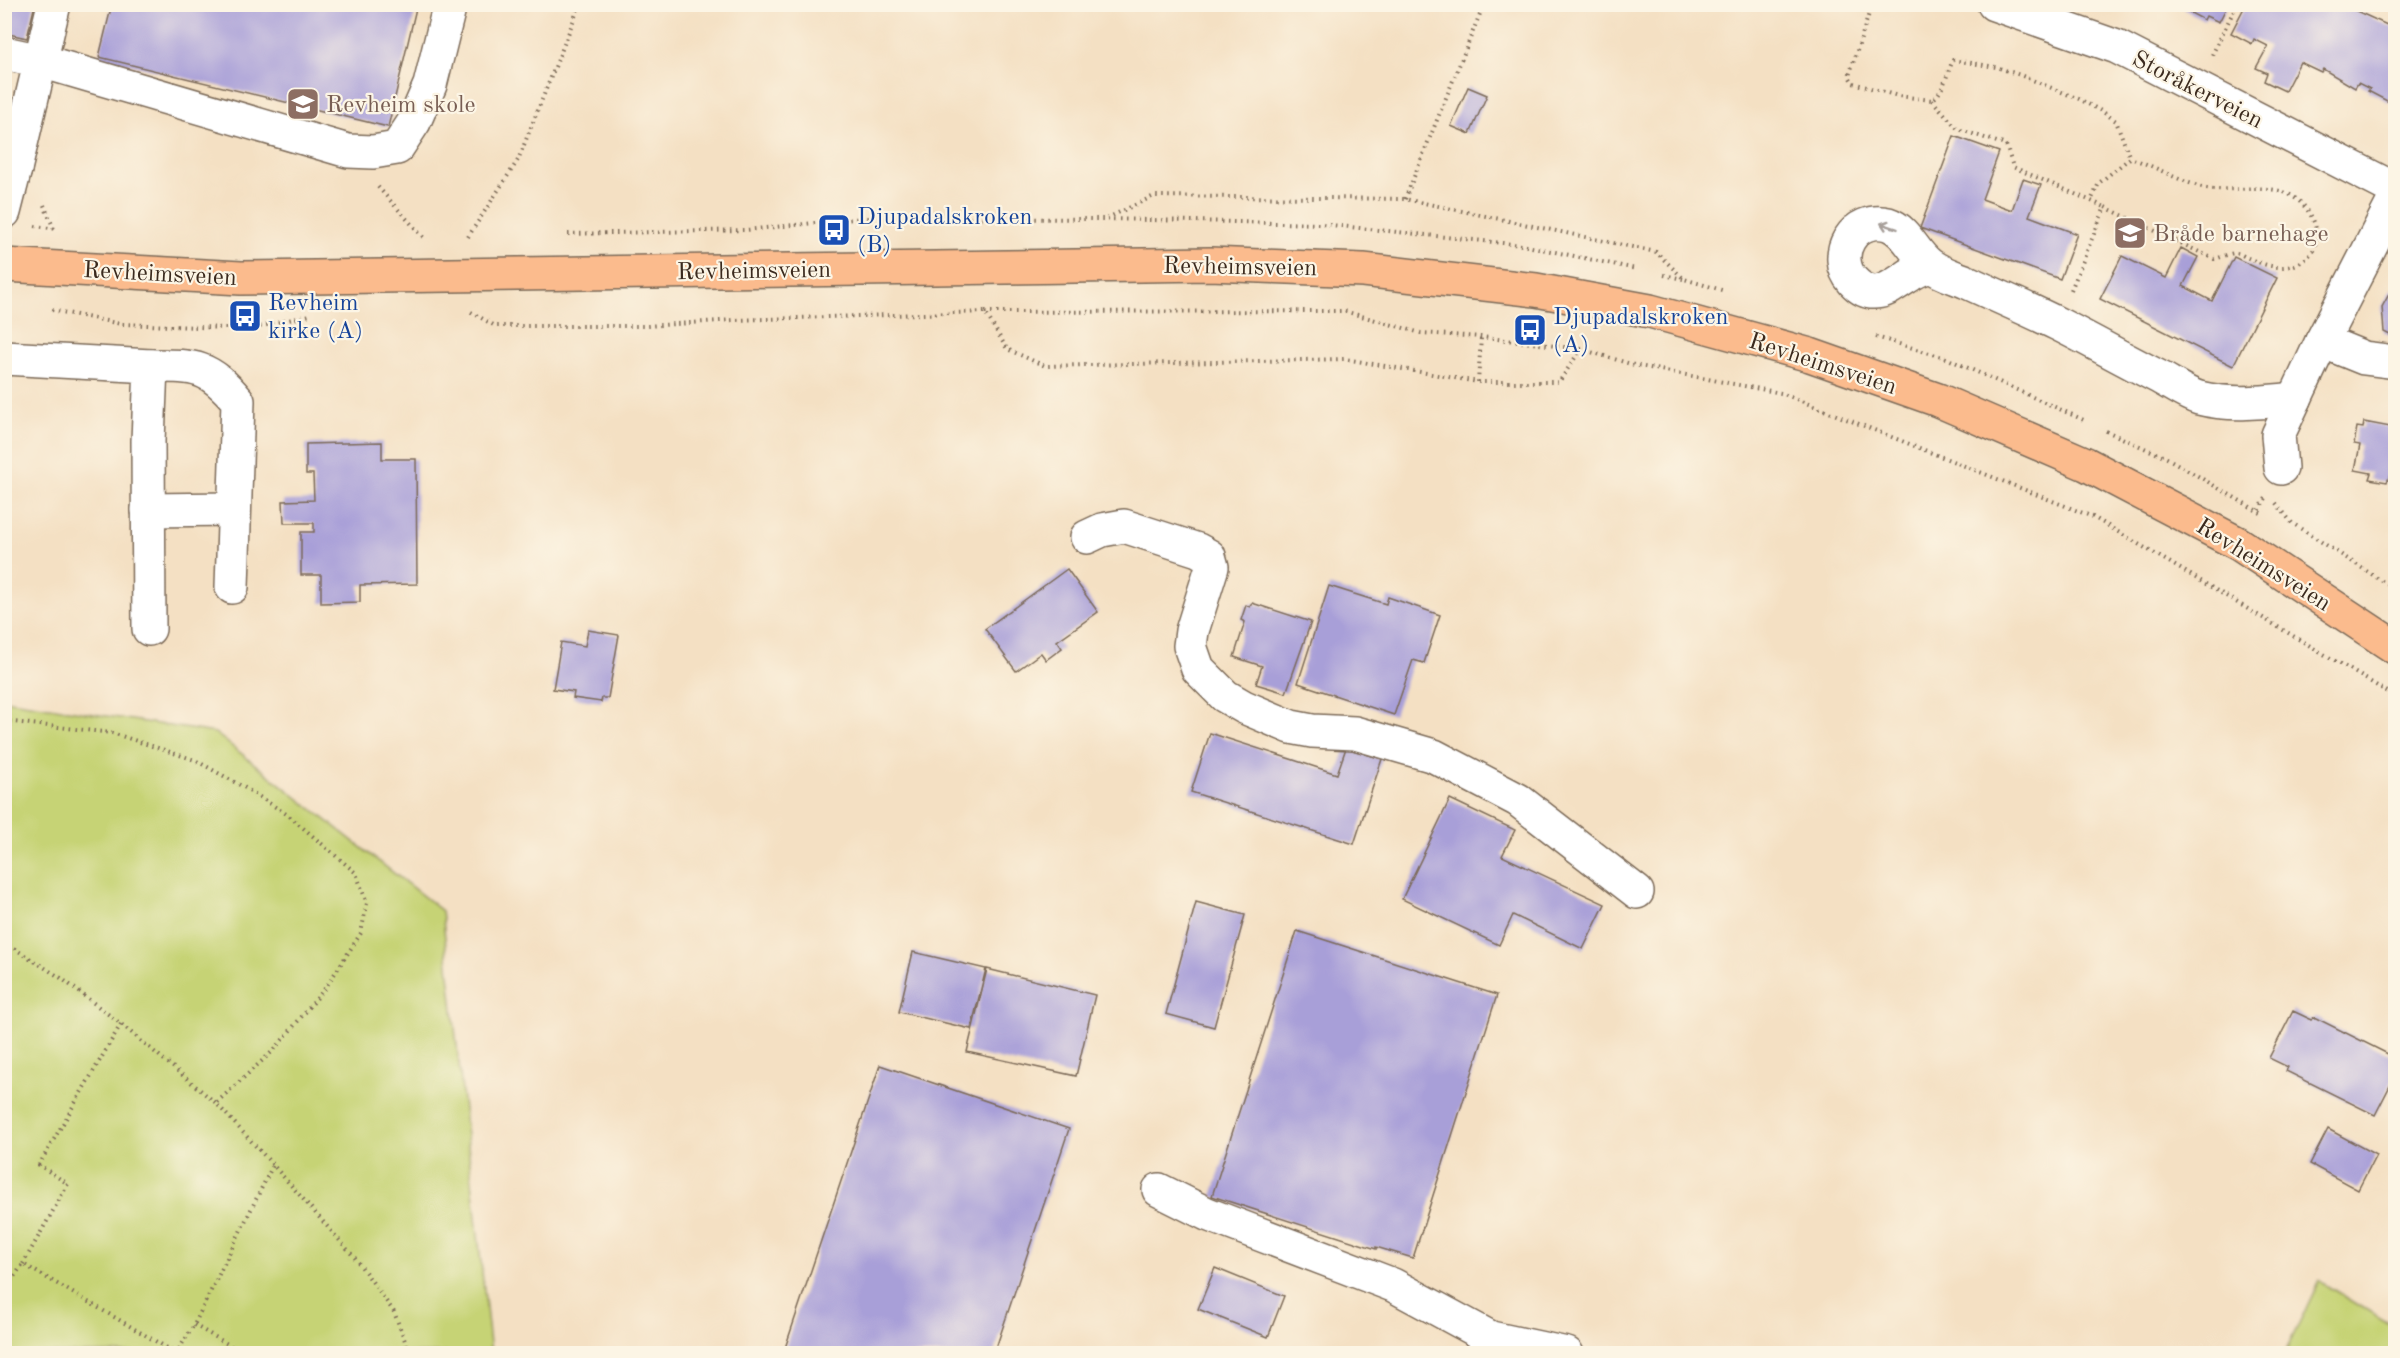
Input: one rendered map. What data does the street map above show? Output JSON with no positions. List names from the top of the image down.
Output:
{
  "streets": {
    "main road": ["Revheimsveien"],
    "street": ["Storåkerveien"]
  },
  "places": {
    "school or university": ["Revheim skole", "Bråde barnehage"],
    "bus stop": ["Djupadalskroken (B)", "Revheim kirke (A)", "Djupadalskroken (A)"]
  }
}
